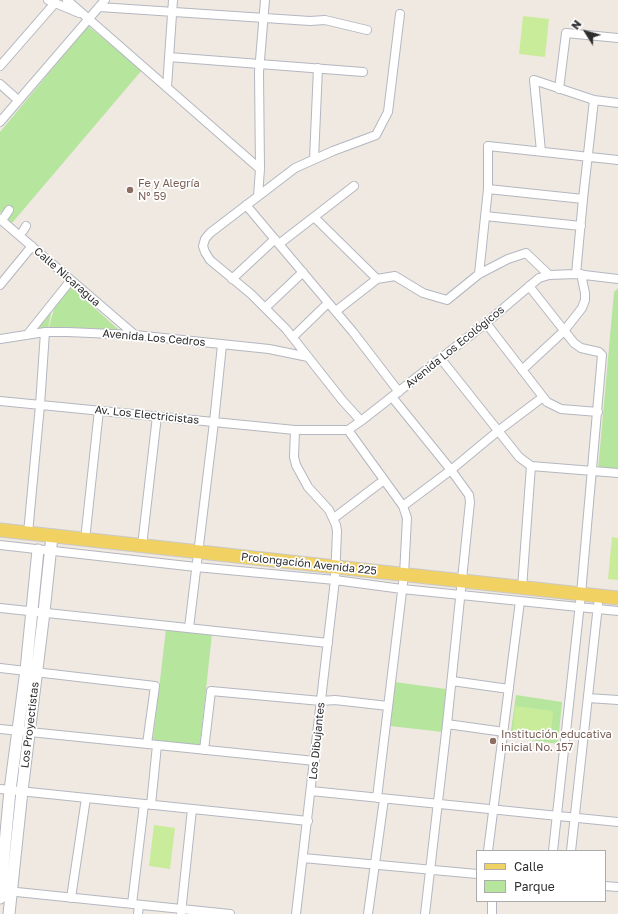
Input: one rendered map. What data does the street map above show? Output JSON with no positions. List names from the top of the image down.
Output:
{
  "streets": {
    "main road": ["Prolongación Avenida 225"],
    "street": [
      "Calle Nicaragua",
      "Avenida Los Cedros",
      "Avenida Los Ecológicos",
      "Av. Los Electricistas",
      "Los Proyectistas",
      "Los Dibujantes"
    ]
  },
  "crossings": [
    ["Calle Nicaragua", "Avenida Los Cedros"],
    ["Prolongación Avenida 225", "Los Proyectistas"],
    ["Prolongación Avenida 225", "Los Dibujantes"]
  ],
  "places": ["Fe y Alegría N° 59", "Institución educativa inicial No. 157"],
  "legend": ["Calle", "Parque"],
  "north": "top left"
}
